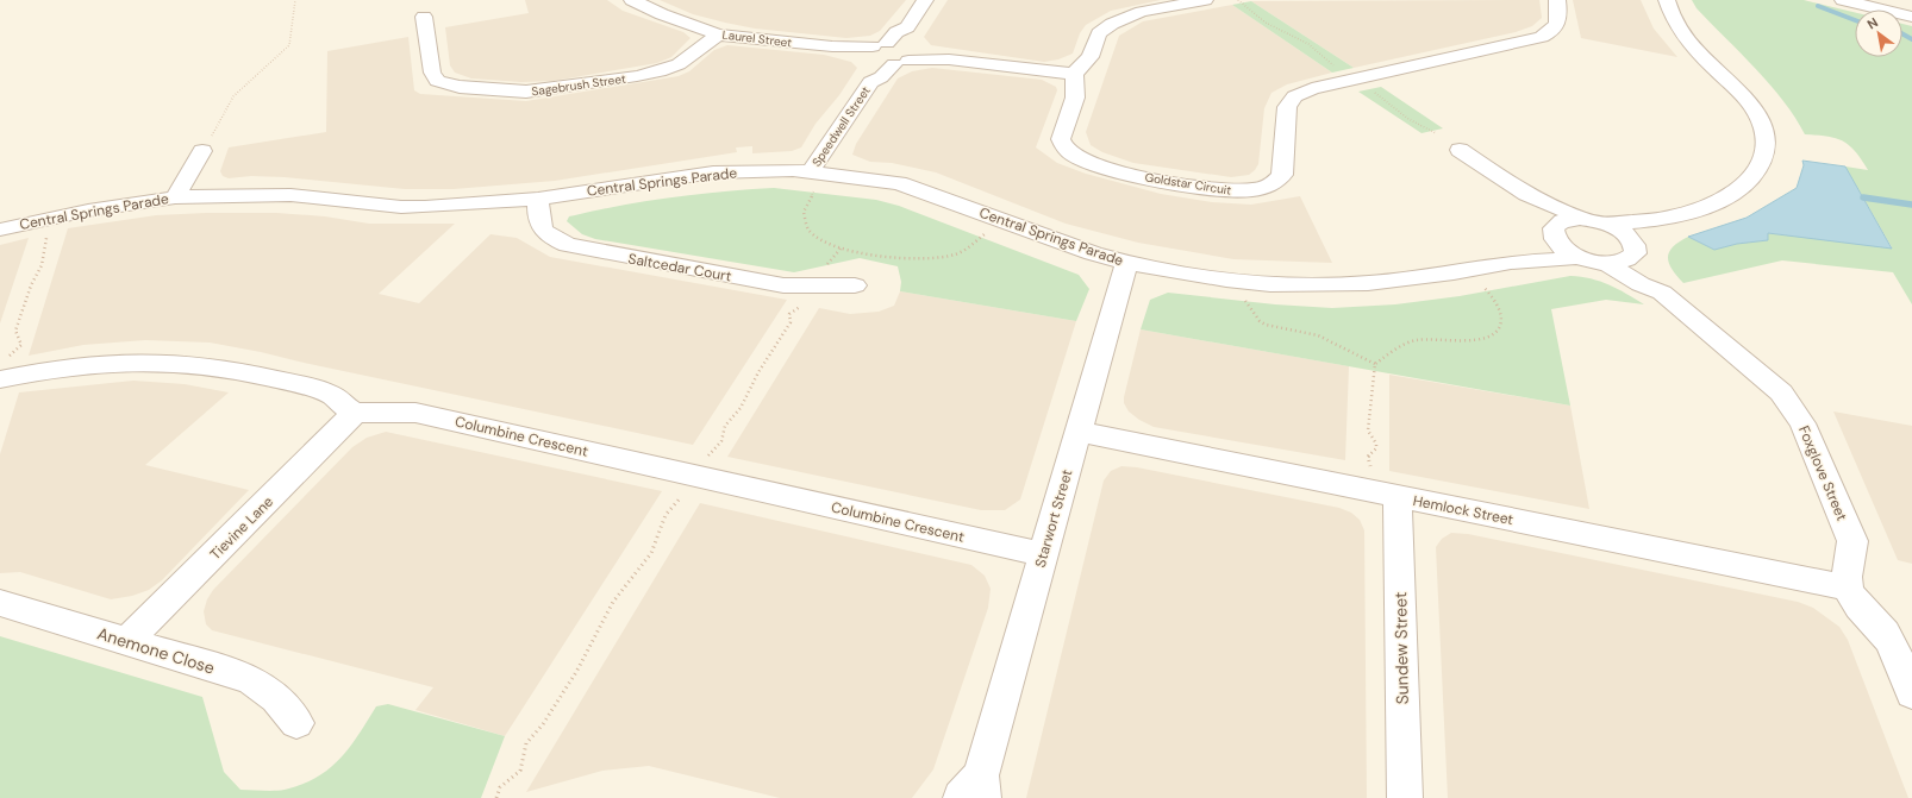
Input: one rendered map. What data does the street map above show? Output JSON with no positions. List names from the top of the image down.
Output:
{
  "streets": {
    "street": [
      "Laurel Street",
      "Sagebrush Street",
      "Speedwell Street",
      "Central Springs Parade",
      "Goldstar Circuit",
      "Saltcedar Court",
      "Columbine Crescent",
      "Foxglove Street",
      "Hemlock Street",
      "Starwort Street",
      "Tievine Lane",
      "Sundew Street",
      "Anemone Close"
    ]
  },
  "crossings": [
    ["Laurel Street", "Sagebrush Street"],
    ["Laurel Street", "Speedwell Street"],
    ["Speedwell Street", "Central Springs Parade"],
    ["Central Springs Parade", "Saltcedar Court"],
    ["Central Springs Parade", "Starwort Street"],
    ["Columbine Crescent", "Starwort Street"],
    ["Columbine Crescent", "Tievine Lane"],
    ["Foxglove Street", "Hemlock Street"],
    ["Hemlock Street", "Starwort Street"],
    ["Hemlock Street", "Sundew Street"],
    ["Tievine Lane", "Anemone Close"]
  ],
  "north": "top left"
}
